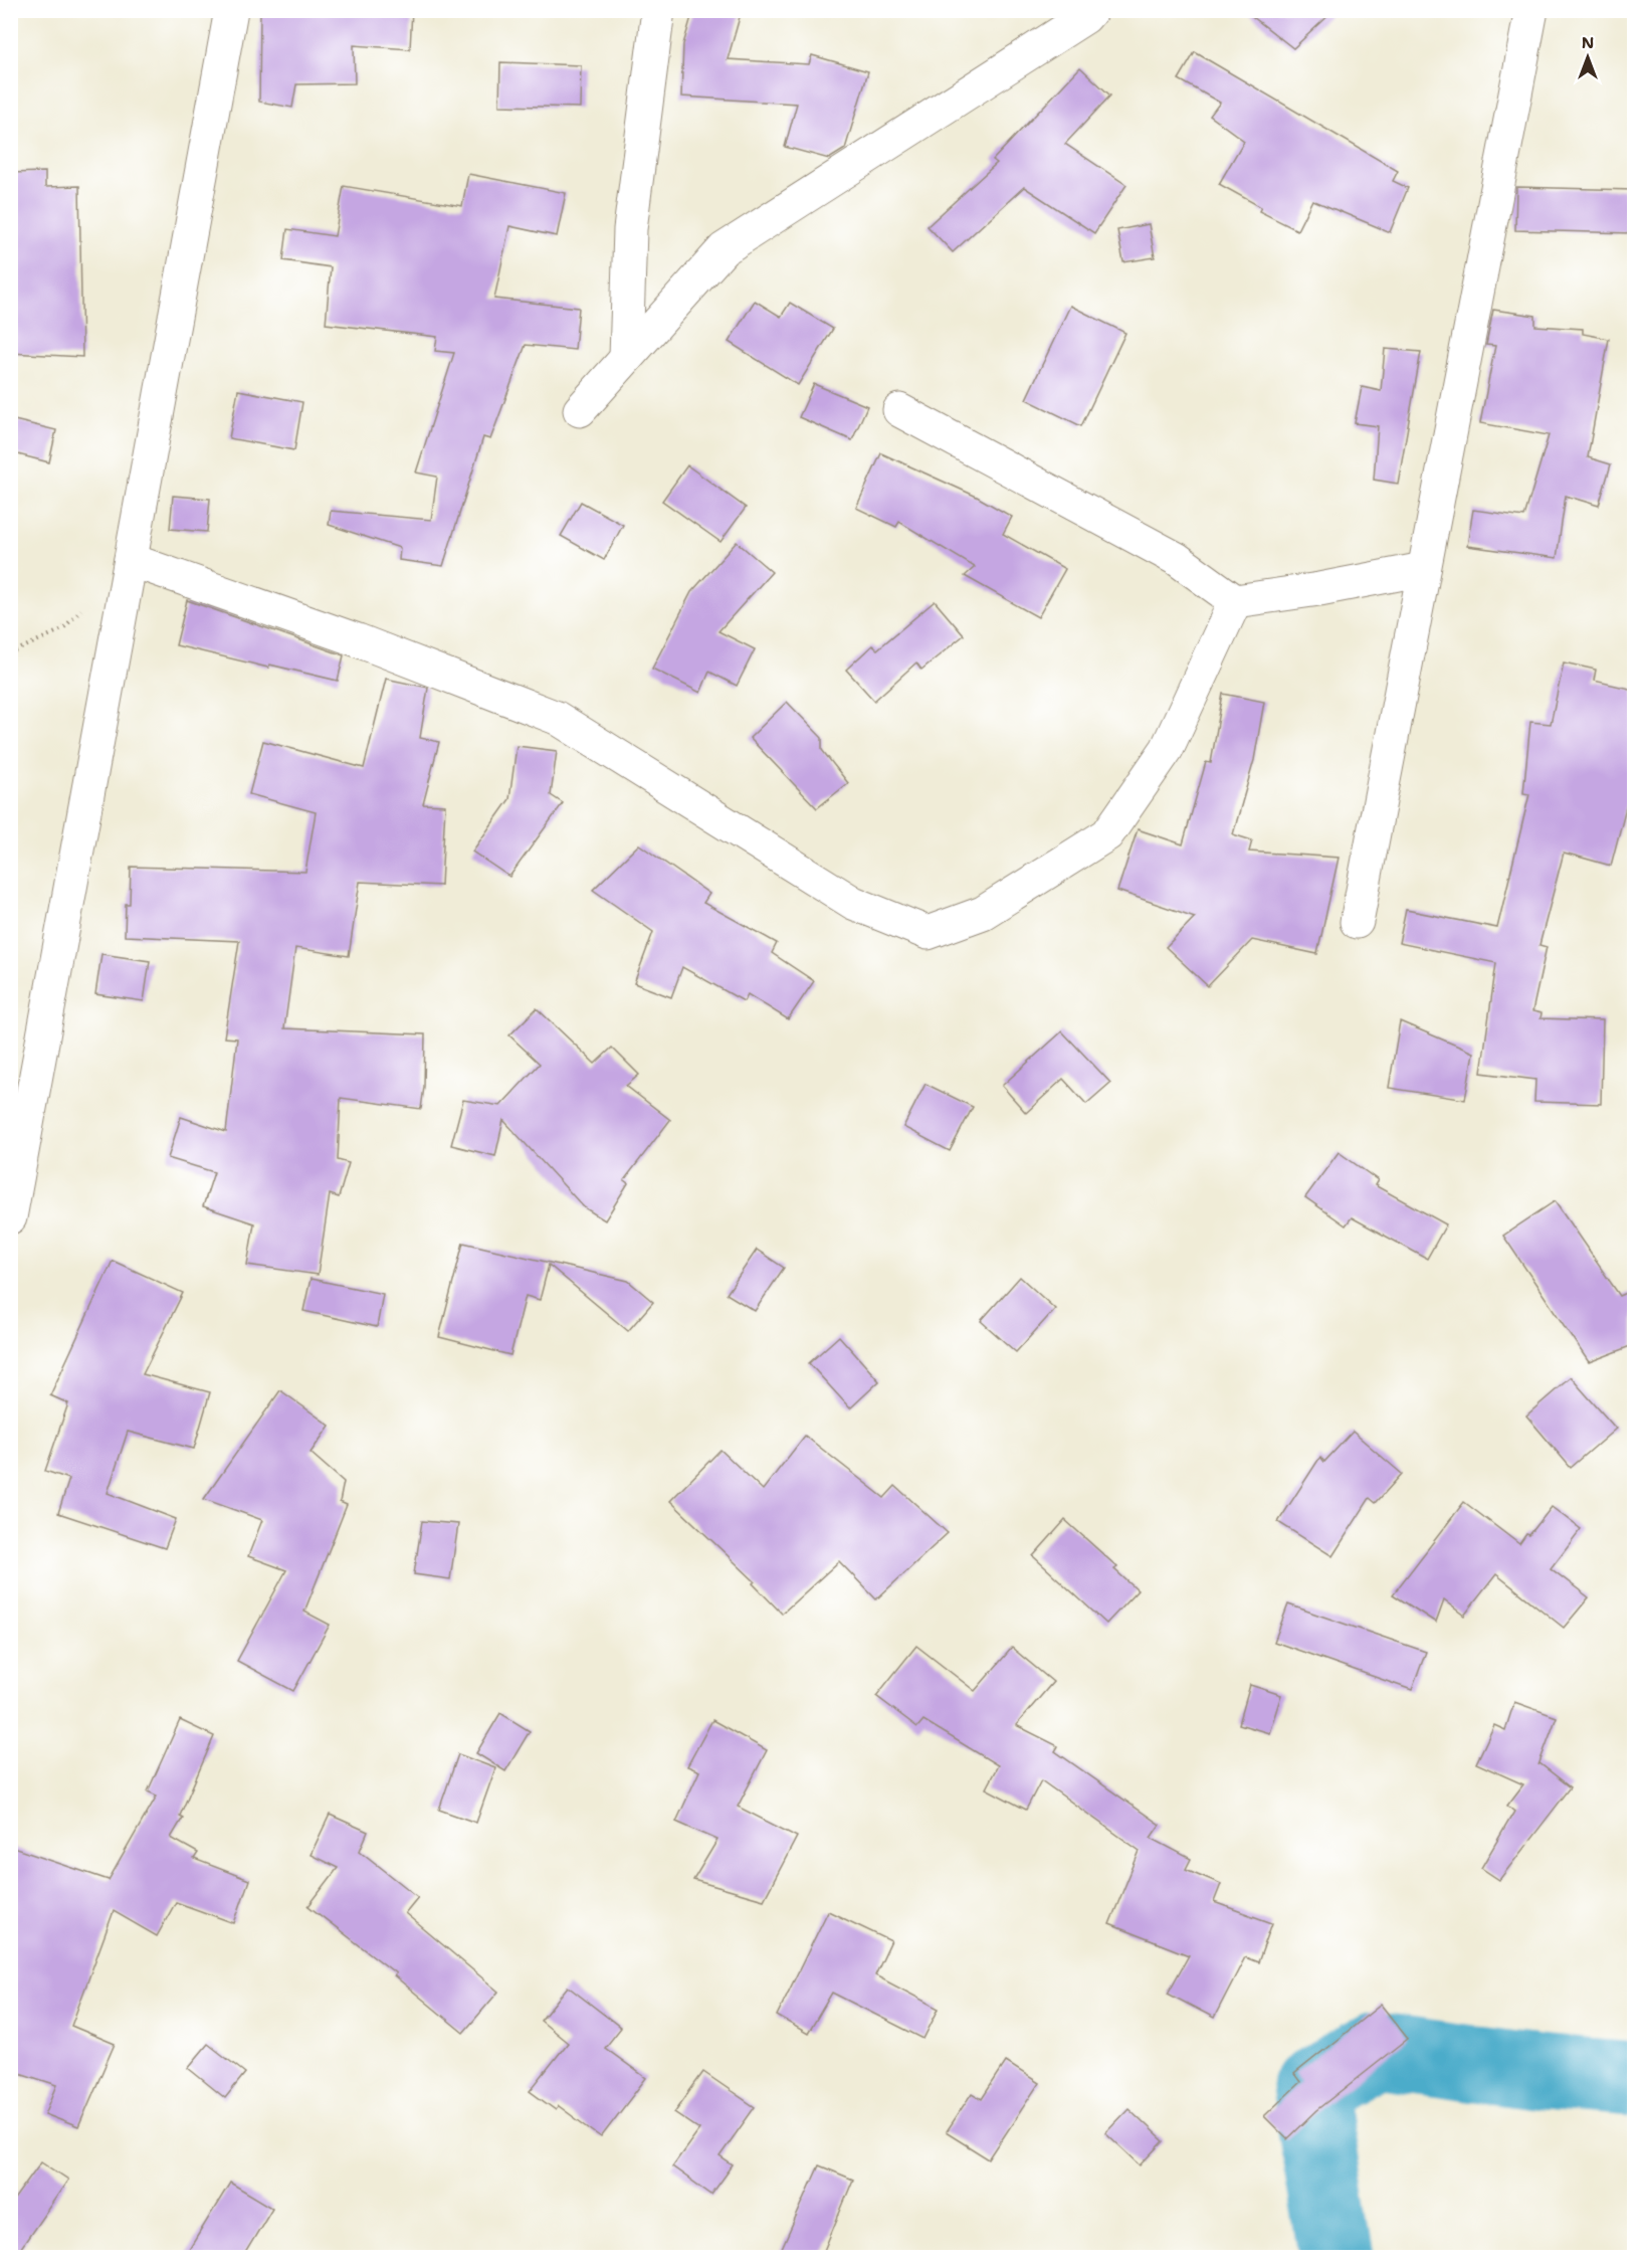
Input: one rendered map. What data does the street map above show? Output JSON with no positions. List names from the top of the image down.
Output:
{
  "north": "top"
}
